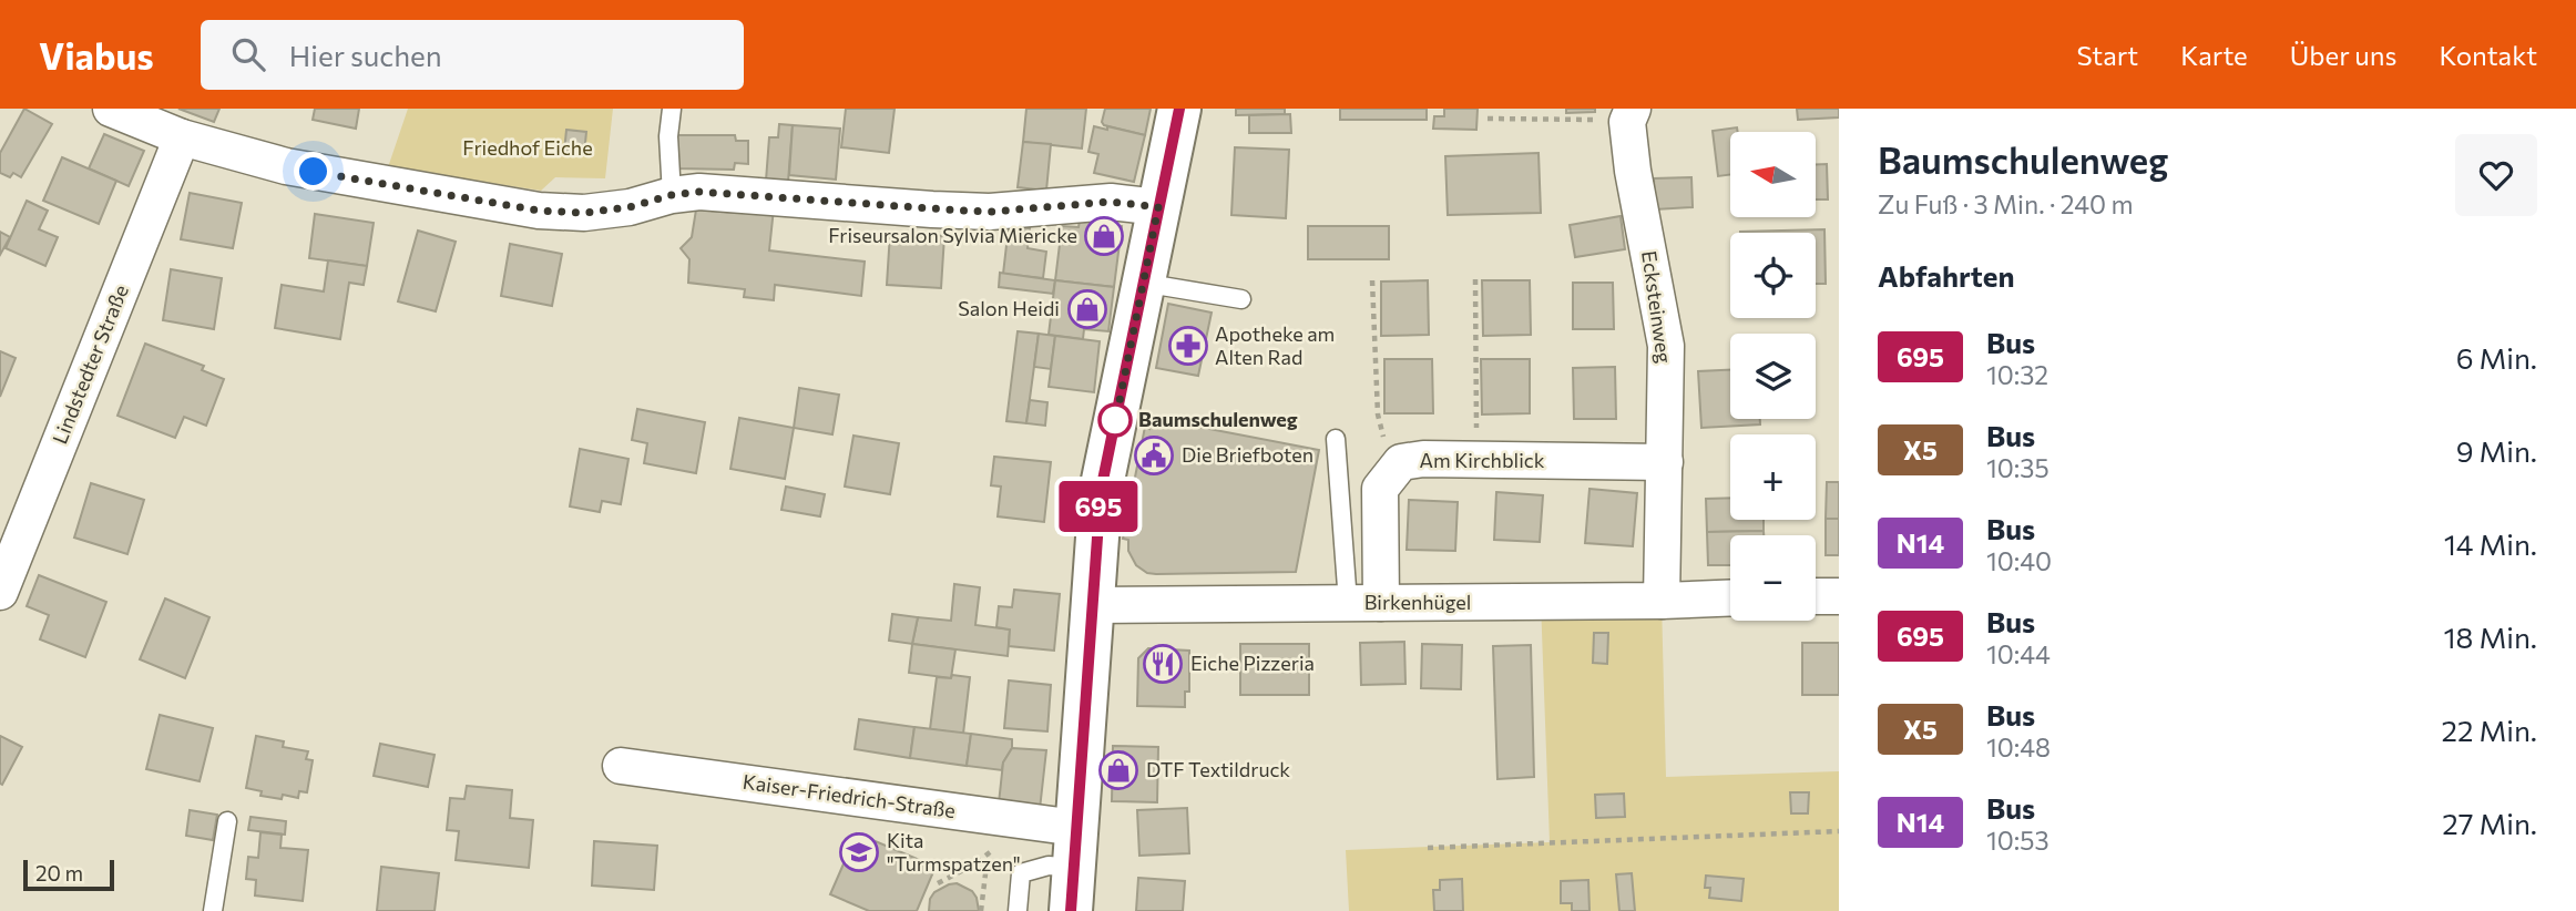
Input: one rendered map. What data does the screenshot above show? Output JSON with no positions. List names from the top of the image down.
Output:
{
  "streets": {
    "street": [
      "Ecksteinweg",
      "Lindstedter Straße",
      "Am Kirchblick",
      "Birkenhügel",
      "Kaiser-Friedrich-Straße"
    ]
  },
  "crossings": [
    ["Ecksteinweg", "Am Kirchblick"],
    ["Ecksteinweg", "Birkenhügel"],
    ["Am Kirchblick", "Birkenhügel"]
  ],
  "parks": ["Friedhof Eiche"],
  "places": {
    "shop": ["Friseursalon Sylvia Miericke", "Salon Heidi", "DTF Textildruck"],
    "pharmacy": ["Apotheke am Alten Rad"],
    "other": ["Baumschulenweg"],
    "public building": ["Die Briefboten"],
    "restaurant": ["Eiche Pizzeria"],
    "school or university": ["Kita \"Turmspatzen\""]
  },
  "lines": ["bus line 695"],
  "scale_bar": "20 m",
  "north": "left",
  "page": {
    "header": "Viabus",
    "search": "Hier suchen",
    "nav": [
      "Start",
      "Karte",
      "Über uns",
      "Kontakt"
    ],
    "on_map": "695",
    "heading": [
      ["Baumschulenweg", "Zu Fuß · 3 Min. · 240 m"],
      "Abfahrten"
    ],
    "map_buttons": ["+", "−"],
    "list": [
      {
        "mark": "695",
        "name": "Bus",
        "note": "10:32",
        "value": "6 Min."
      },
      {
        "mark": "X5",
        "name": "Bus",
        "note": "10:35",
        "value": "9 Min."
      },
      {
        "mark": "N14",
        "name": "Bus",
        "note": "10:40",
        "value": "14 Min."
      },
      {
        "mark": "695",
        "name": "Bus",
        "note": "10:44",
        "value": "18 Min."
      },
      {
        "mark": "X5",
        "name": "Bus",
        "note": "10:48",
        "value": "22 Min."
      },
      {
        "mark": "N14",
        "name": "Bus",
        "note": "10:53",
        "value": "27 Min."
      }
    ],
    "scale": "20 m"
  }
}
